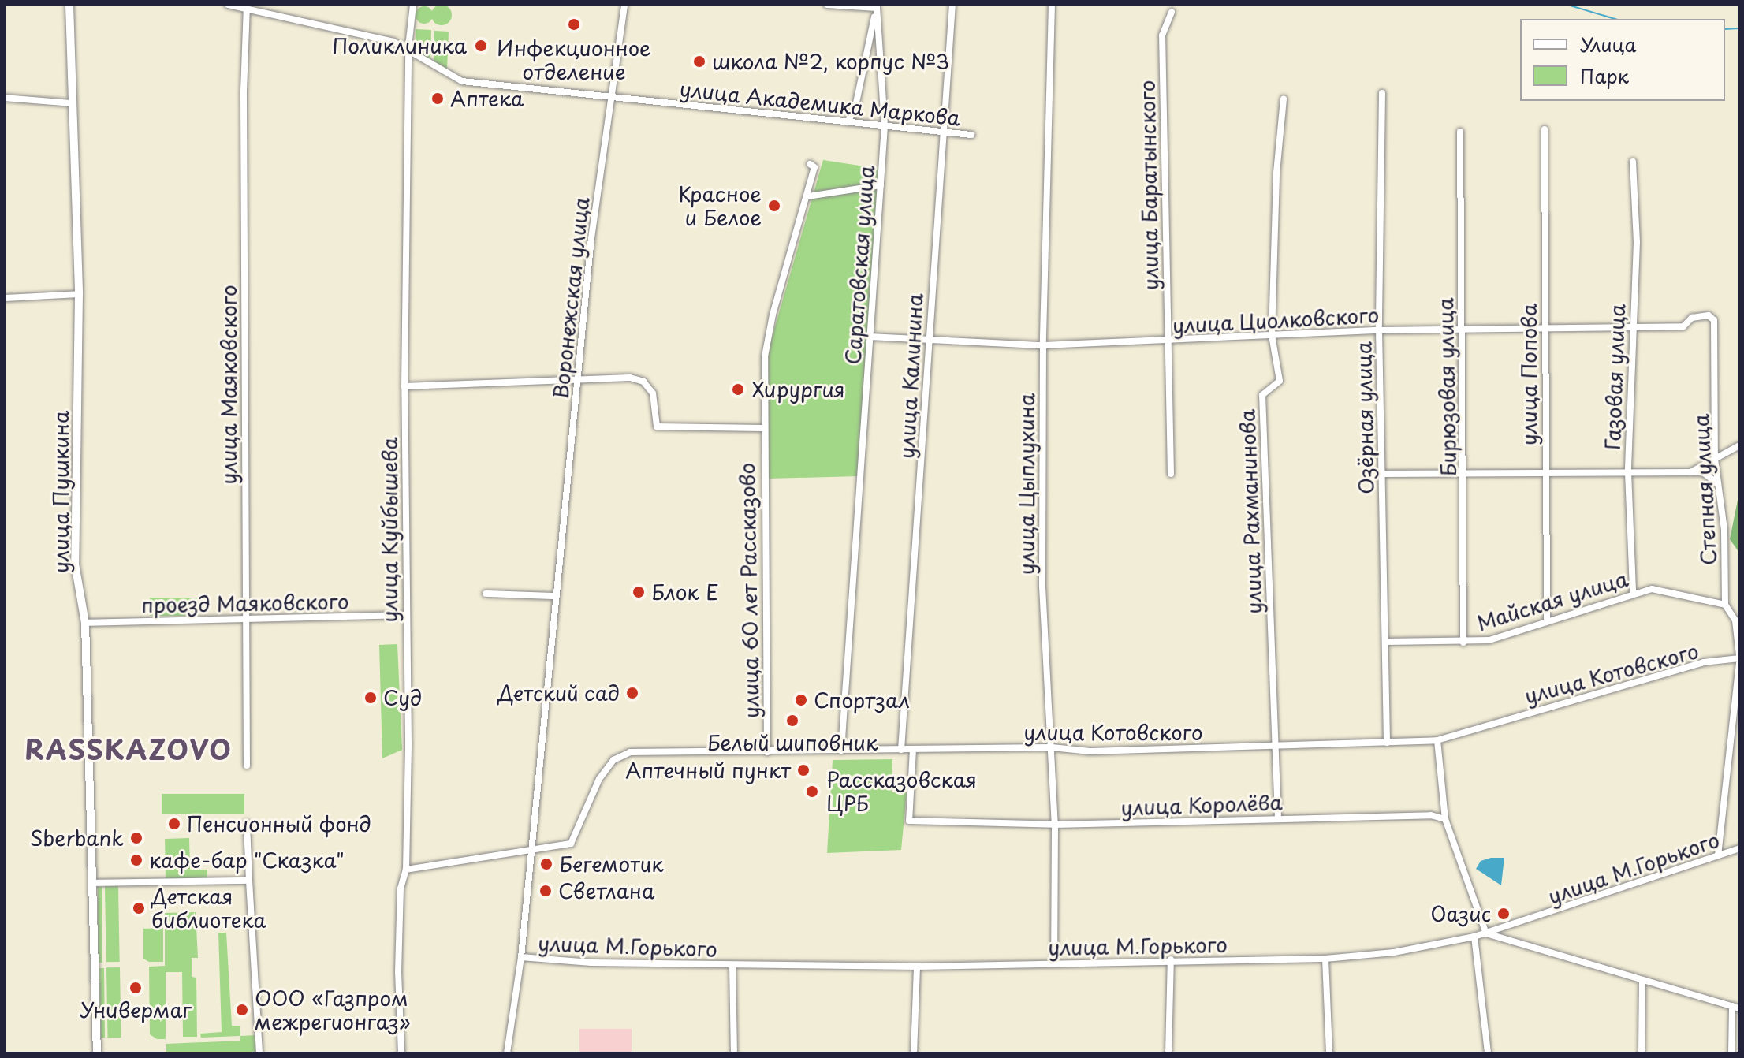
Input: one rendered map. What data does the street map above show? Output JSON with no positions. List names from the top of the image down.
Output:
{
  "streets": {
    "main road": ["улица Пушкина"],
    "street": [
      "улица Академика Маркова",
      "улица Баратынского",
      "Саратовская улица",
      "Воронежская улица",
      "улица Циолковского",
      "улица Попова",
      "улица Калинина",
      "Газовая улица",
      "улица Маяковского",
      "Бирюзовая улица",
      "Озёрная улица",
      "улица Цыплухина",
      "Степная улица",
      "улица Рахманинова",
      "улица Куйбышева",
      "улица 60 лет Рассказово",
      "Майская улица",
      "проезд Маяковского",
      "улица Котовского",
      "улица Королёва",
      "улица М.Горького"
    ]
  },
  "crossings": [
    ["улица Академика Маркова", "Саратовская улица"],
    ["улица Академика Маркова", "Воронежская улица"],
    ["улица Академика Маркова", "улица Калинина"],
    ["улица Академика Маркова", "улица Маяковского"],
    ["улица Академика Маркова", "улица Куйбышева"],
    ["улица Баратынского", "улица Циолковского"],
    ["Саратовская улица", "улица Циолковского"],
    ["Саратовская улица", "улица Котовского"],
    ["Воронежская улица", "улица Котовского"],
    ["Воронежская улица", "улица М.Горького"],
    ["улица Циолковского", "улица Попова"],
    ["улица Циолковского", "улица Калинина"],
    ["улица Циолковского", "Газовая улица"],
    ["улица Циолковского", "Бирюзовая улица"],
    ["улица Циолковского", "Озёрная улица"],
    ["улица Циолковского", "улица Цыплухина"],
    ["улица Циолковского", "Степная улица"],
    ["улица Циолковского", "улица Рахманинова"],
    ["улица Попова", "Майская улица"],
    ["улица Калинина", "улица Котовского"],
    ["Газовая улица", "Майская улица"],
    ["улица Маяковского", "проезд Маяковского"],
    ["Бирюзовая улица", "Майская улица"],
    ["Озёрная улица", "Майская улица"],
    ["Озёрная улица", "улица Котовского"],
    ["улица Цыплухина", "улица Котовского"],
    ["улица Цыплухина", "улица Королёва"],
    ["улица Цыплухина", "улица М.Горького"],
    ["Степная улица", "Майская улица"],
    ["Степная улица", "улица Котовского"],
    ["Степная улица", "улица М.Горького"],
    ["улица Пушкина", "проезд Маяковского"],
    ["улица Рахманинова", "улица Котовского"],
    ["улица Рахманинова", "улица Королёва"],
    ["улица Куйбышева", "проезд Маяковского"],
    ["улица 60 лет Рассказово", "улица Котовского"],
    ["улица Котовского", "улица Королёва"]
  ],
  "districts": ["RASSKAZOVO"],
  "places": [
    "Инфекционное отделение",
    "Поликлиника",
    "школа №2, корпус №3",
    "Аптека",
    "Красное и Белое",
    "Хирургия",
    "Блок Е",
    "Детский сад",
    "Суд",
    "Спортзал",
    "Белый шиповник",
    "Аптечный пункт",
    "Рассказовская ЦРБ",
    "Пенсионный фонд",
    "Sberbank",
    "кафе-бар \"Сказка\"",
    "Бегемотик",
    "Светлана",
    "Детская библиотека",
    "Оазис",
    "Универмаг",
    "ООО «Газпром межрегионгаз»"
  ],
  "legend": ["Улица", "Парк"]
}
